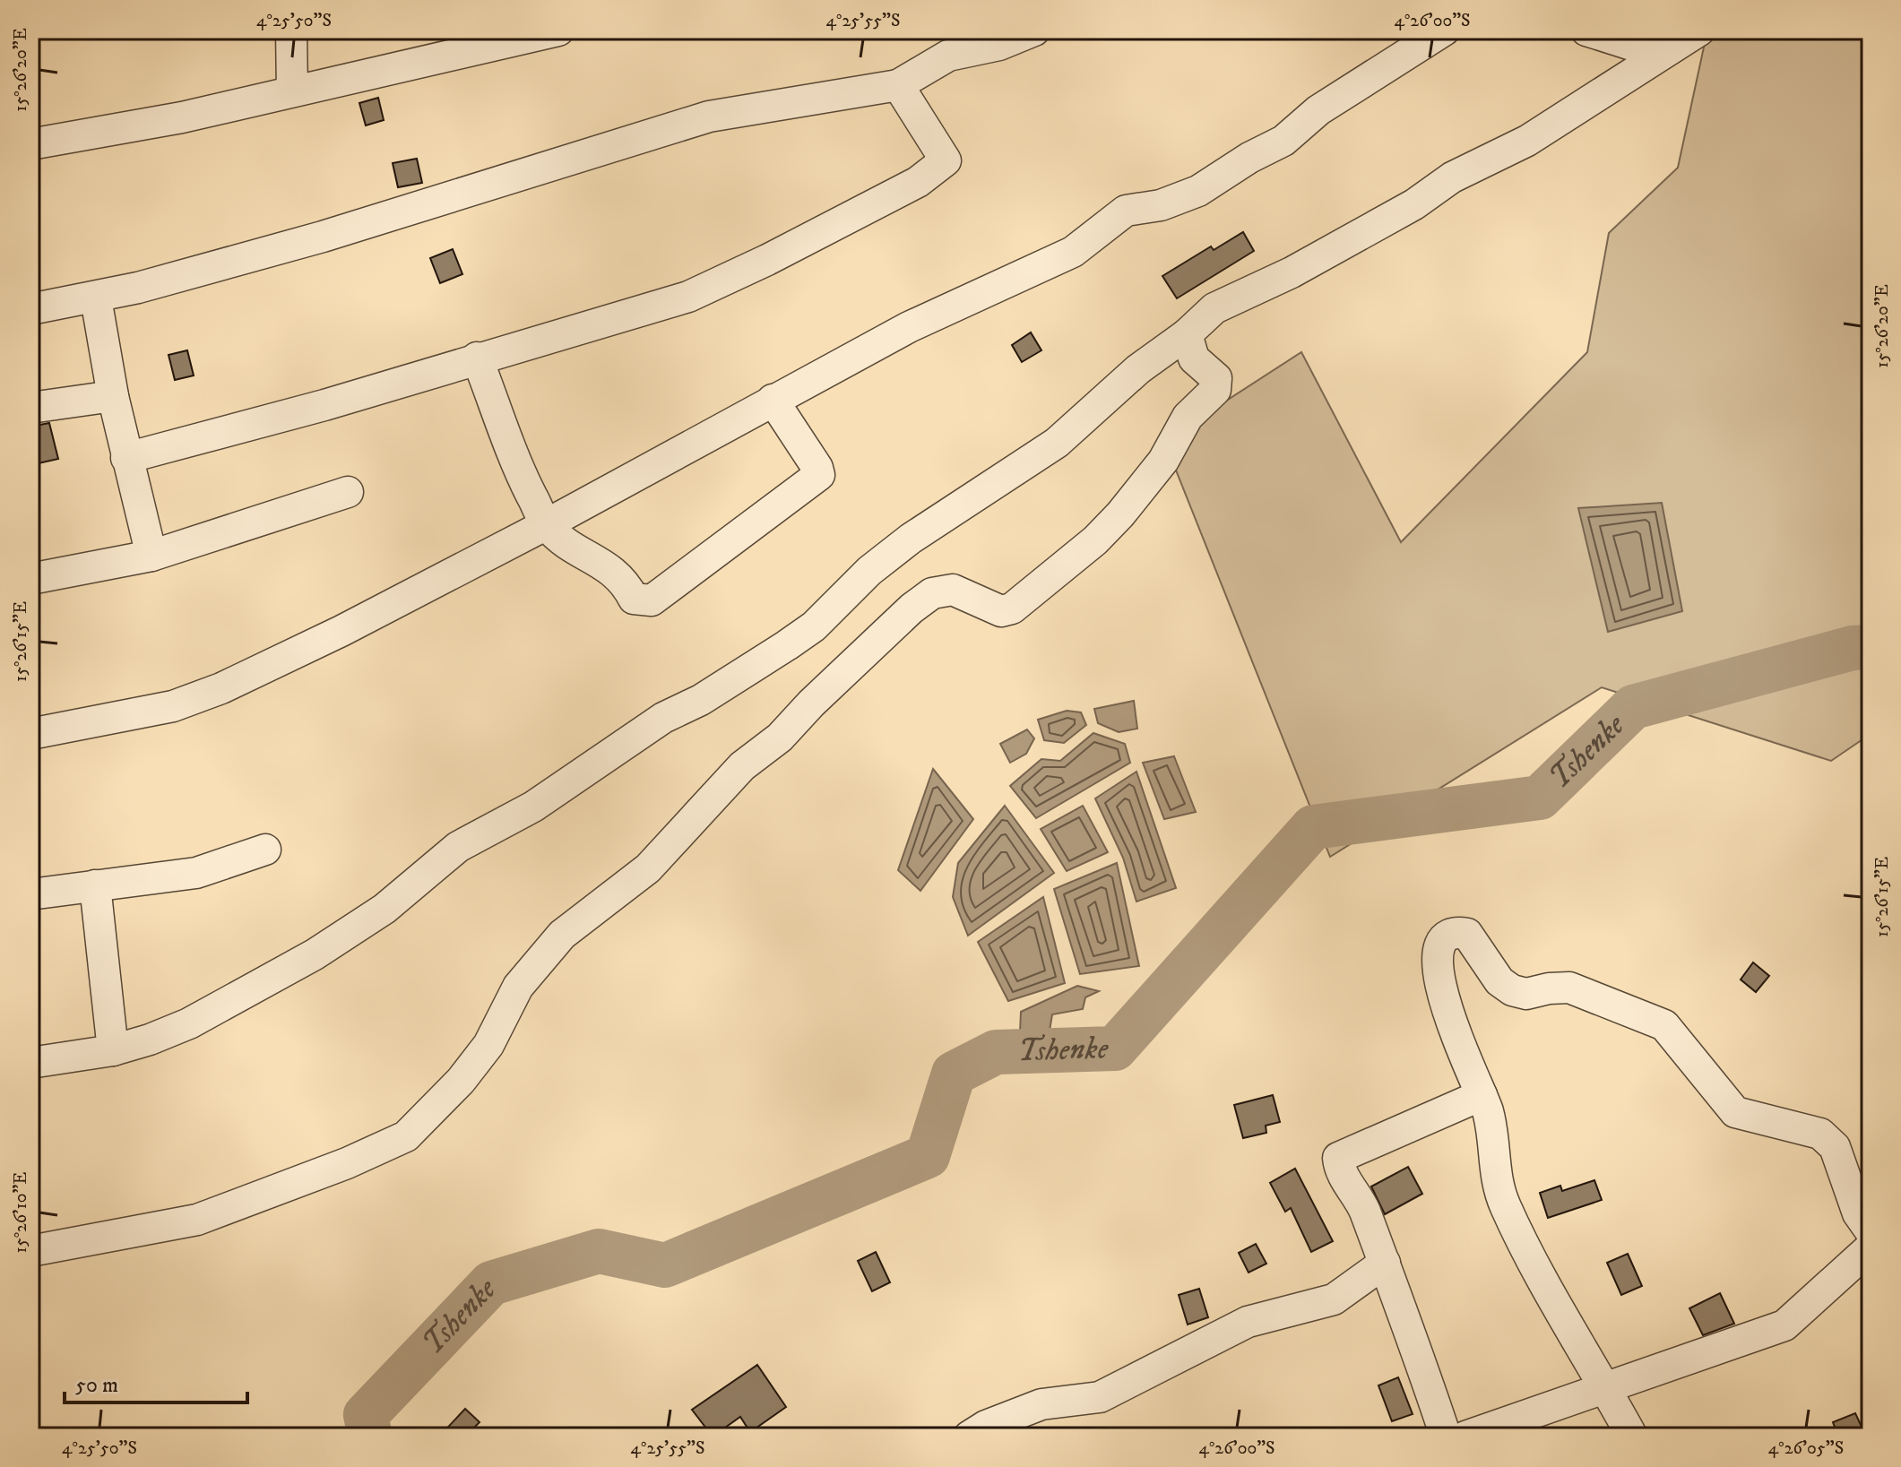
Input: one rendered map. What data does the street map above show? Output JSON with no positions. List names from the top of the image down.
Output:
{
  "water": ["Tshenke"],
  "scale_bar": "50 m",
  "coordinates": [
    "4°25'50\"S",
    "4°25'55\"S",
    "4°26'00\"S",
    "15°26'20\"E",
    "15°26'15\"E",
    "15°26'10\"E",
    "4°26'05\"S"
  ]
}
